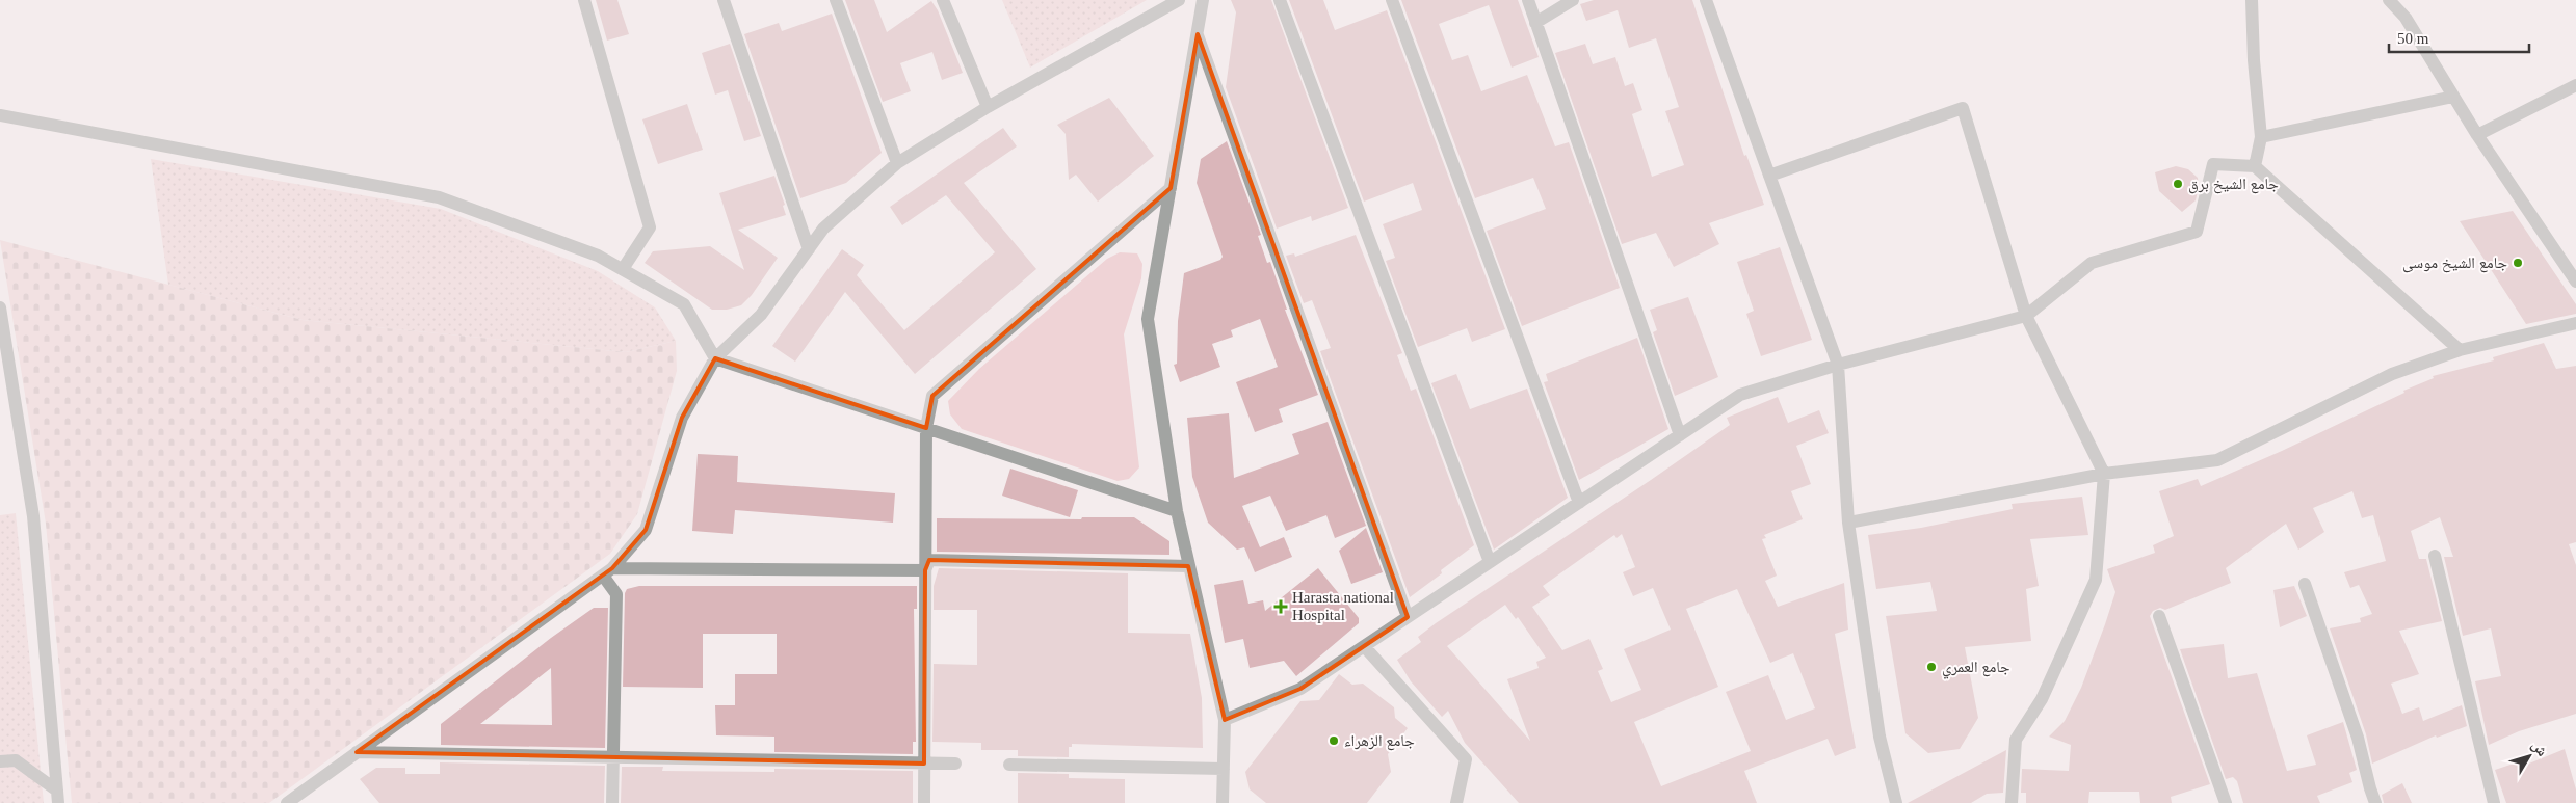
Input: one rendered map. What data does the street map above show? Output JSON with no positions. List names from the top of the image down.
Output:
{
  "places": {
    "other": [
      "جامع الشيخ برق",
      "جامع الشيخ موسى",
      "جامع العمري",
      "جامع الزهراء"
    ],
    "health": ["Harasta national Hospital"]
  },
  "scale_bar": "50 m",
  "north": "top right"
}
